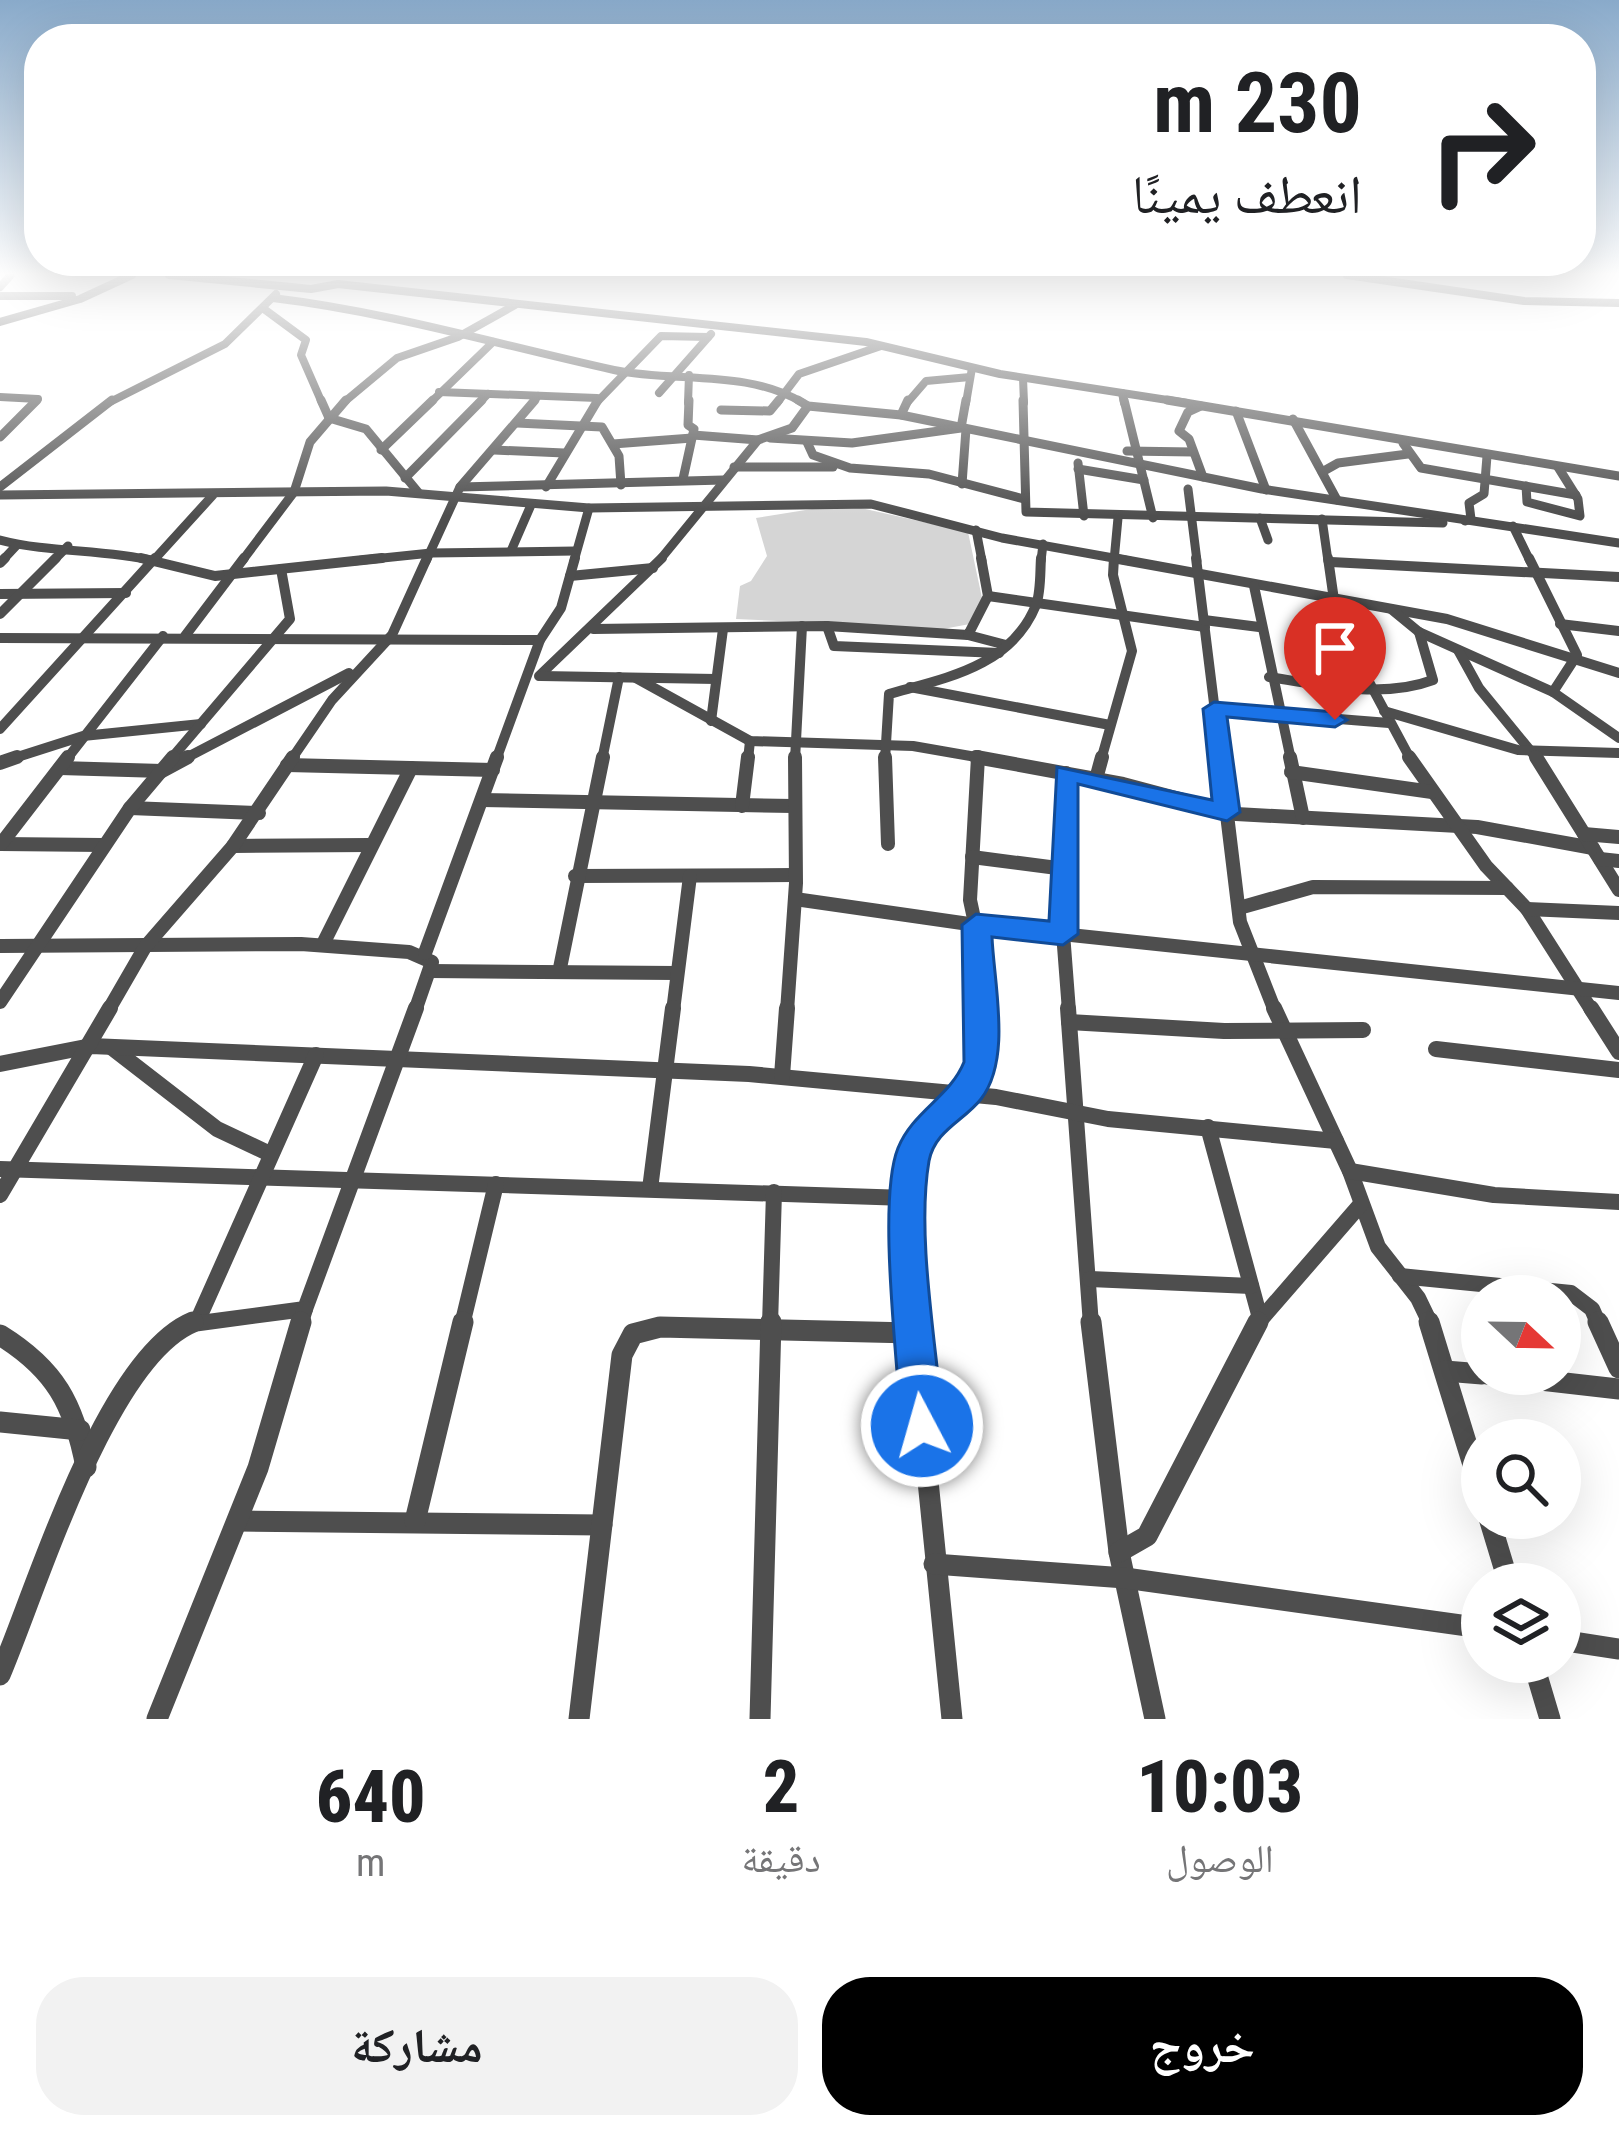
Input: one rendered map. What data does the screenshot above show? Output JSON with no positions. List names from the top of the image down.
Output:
{
  "north": "right",
  "page": {
    "turn": ["230 m", "انعطف يمينًا"],
    "eta": [
      "10:03",
      "الوصول",
      "2",
      "دقيقة",
      "640",
      "m"
    ],
    "buttons": ["خروج", "مشاركة"]
  }
}
